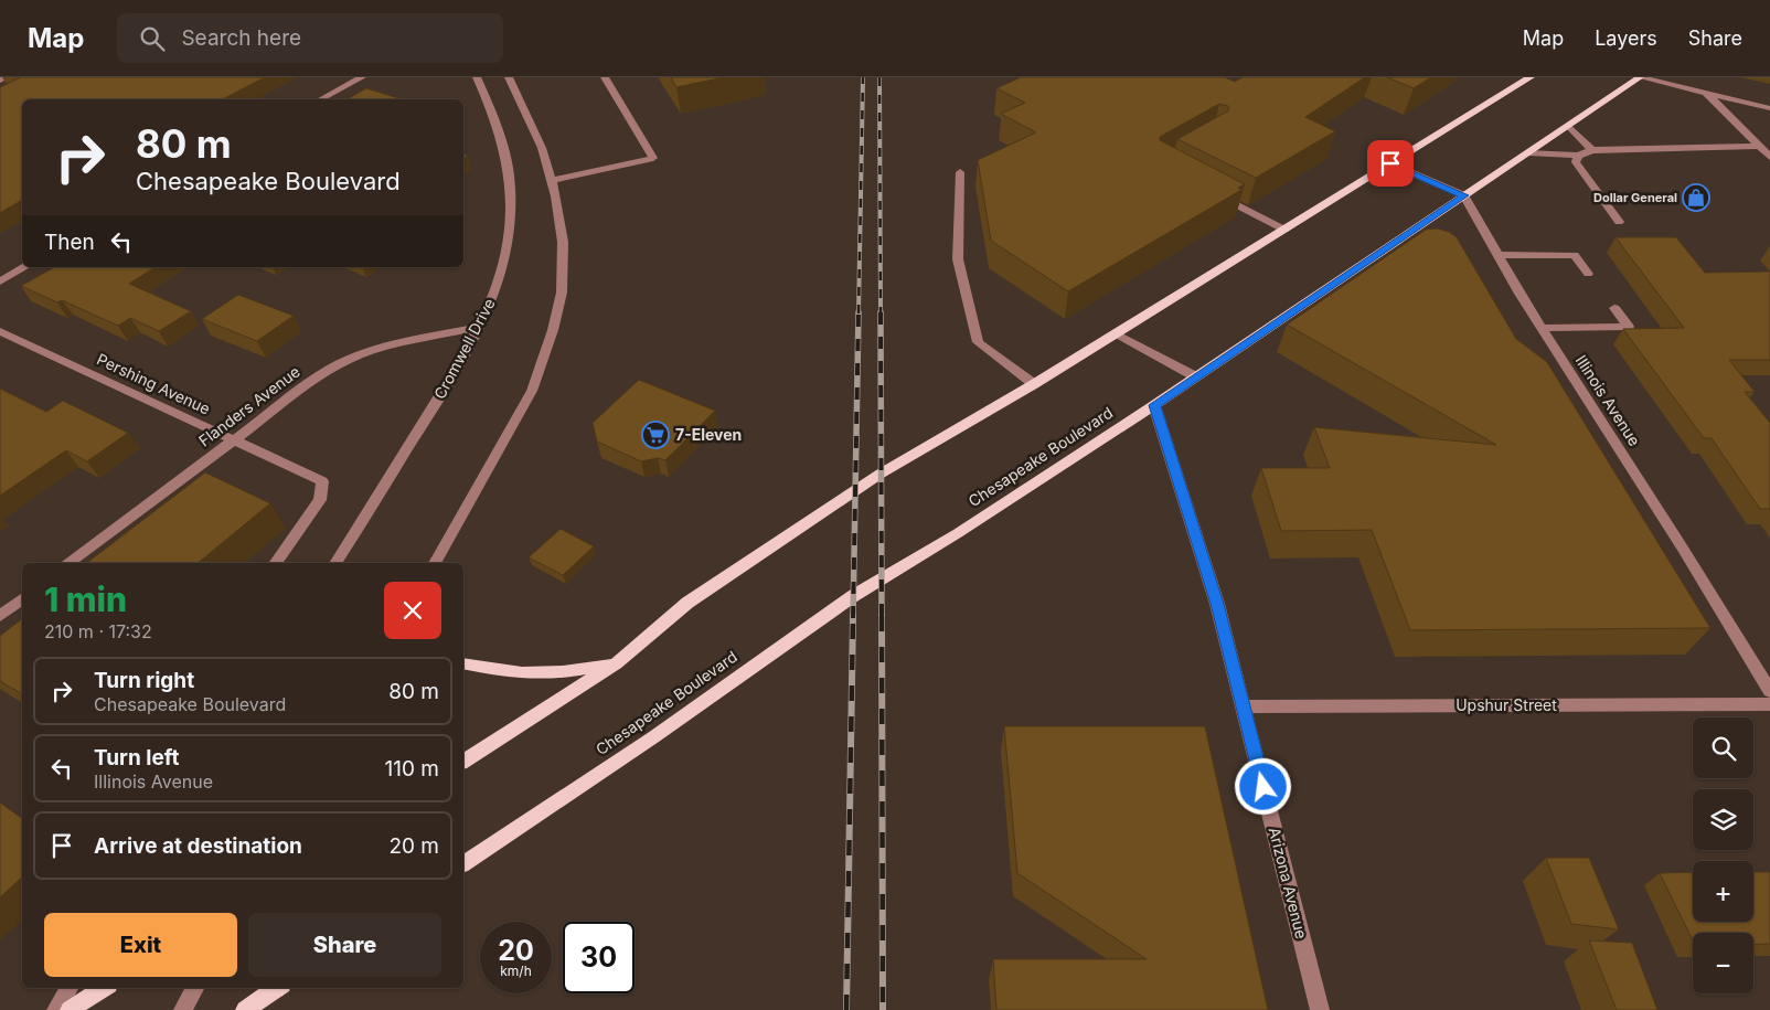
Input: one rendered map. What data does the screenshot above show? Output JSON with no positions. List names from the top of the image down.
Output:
{
  "streets": {
    "main road": ["Chesapeake Boulevard"],
    "street": [
      "Cromwell Drive",
      "Pershing Avenue",
      "Illinois Avenue",
      "Flanders Avenue",
      "Upshur Street",
      "Arizona Avenue"
    ]
  },
  "crossings": [
    ["Cromwell Drive", "Flanders Avenue"],
    ["Pershing Avenue", "Flanders Avenue"],
    ["Illinois Avenue", "Chesapeake Boulevard"],
    ["Chesapeake Boulevard", "Arizona Avenue"],
    ["Upshur Street", "Arizona Avenue"]
  ],
  "places": {
    "shop": ["Dollar General"],
    "supermarket": ["7-Eleven"]
  },
  "page": {
    "header": "Map",
    "search": "Search here",
    "nav": ["Map", "Layers", "Share"],
    "turn": ["80 m", "Chesapeake Boulevard"],
    "then": "Then",
    "heading": ["1 min", "210 m · 17:32"],
    "list": [
      {
        "name": "Turn right",
        "note": "Chesapeake Boulevard",
        "value": "80 m"
      },
      {
        "name": "Turn left",
        "note": "Illinois Avenue",
        "value": "110 m"
      },
      {
        "name": "Arrive at destination",
        "value": "20 m"
      }
    ],
    "map_buttons": ["+", "−"],
    "buttons": ["Exit", "Share"],
    "speed": "20 km/h",
    "limit": "30"
  }
}
